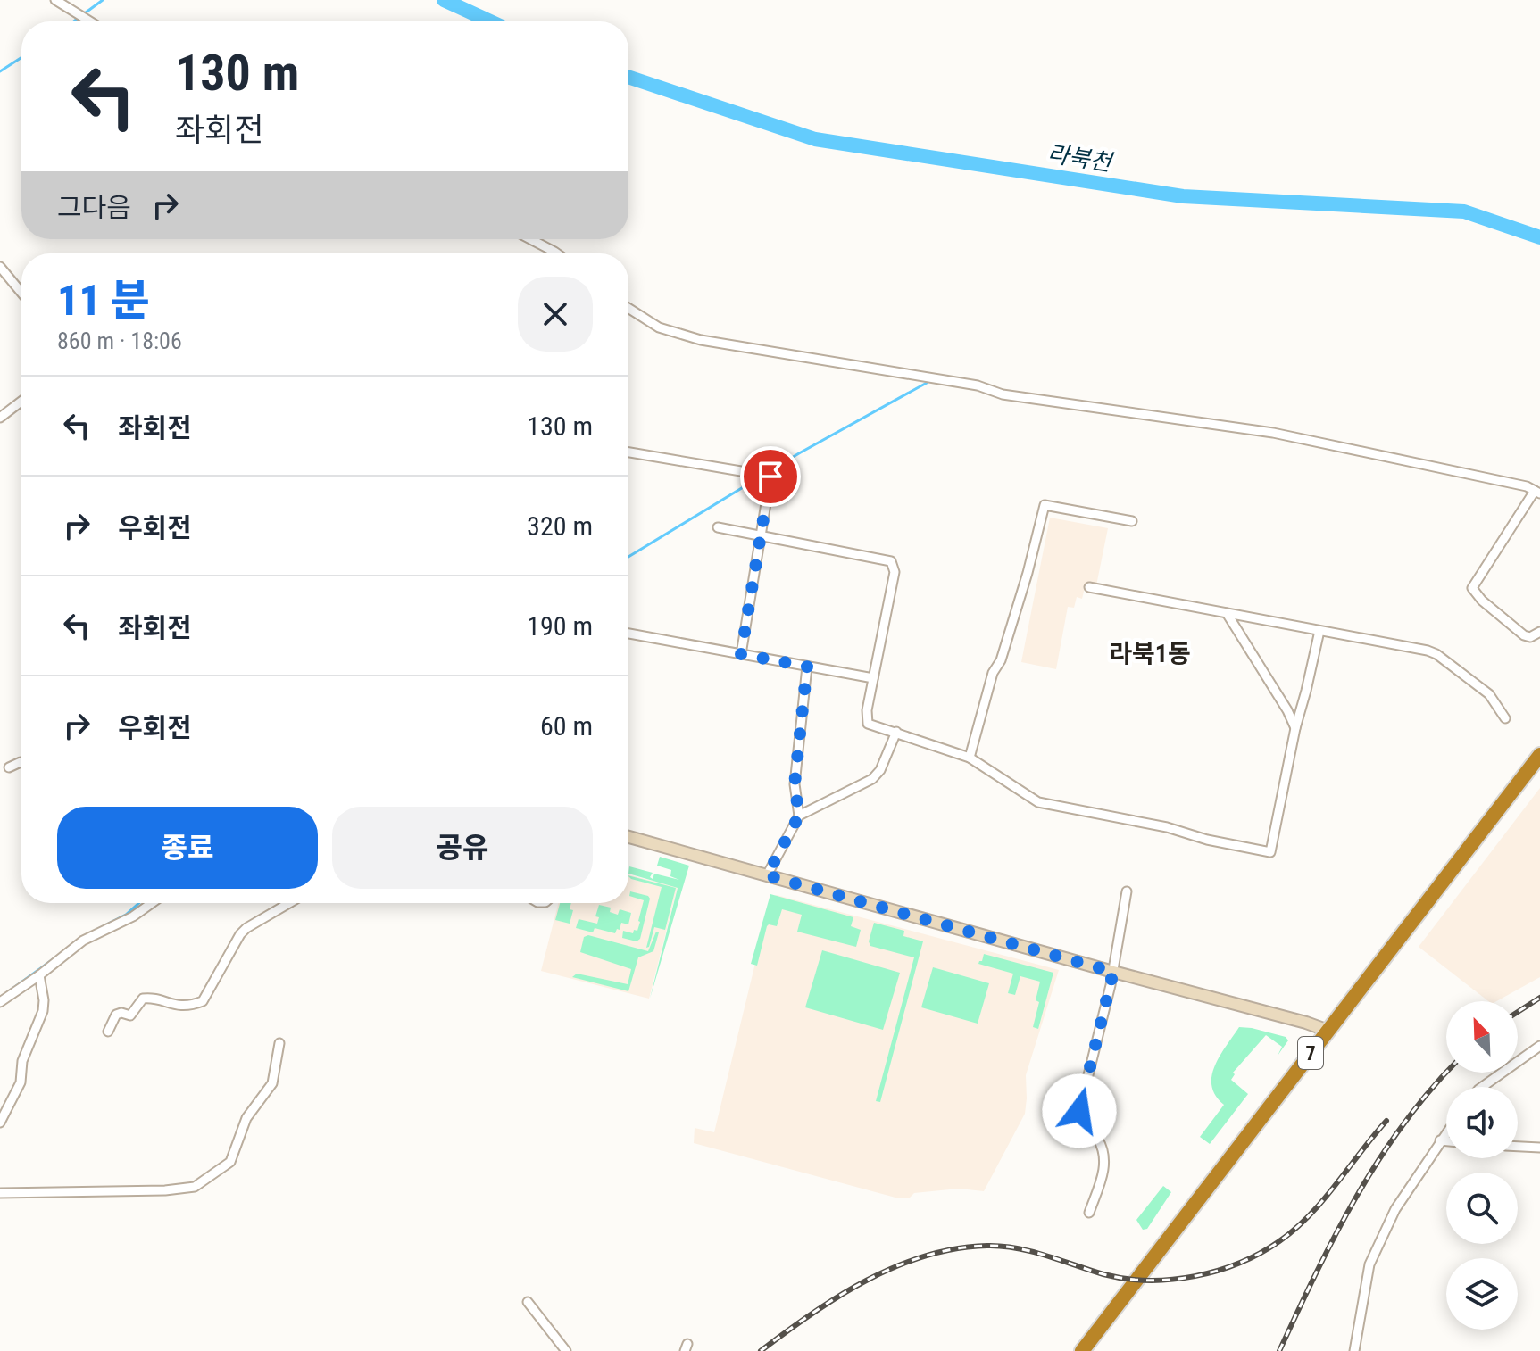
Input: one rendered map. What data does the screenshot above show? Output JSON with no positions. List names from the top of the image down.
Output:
{
  "streets": {
    "highway": ["7"]
  },
  "districts": ["라북1동"],
  "water": ["라북천"],
  "north": "top left",
  "page": {
    "turn": ["130 m", "좌회전"],
    "then": "그다음",
    "heading": ["11 분", "860 m · 18:06"],
    "list": [
      {
        "name": "좌회전",
        "value": "130 m"
      },
      {
        "name": "우회전",
        "value": "320 m"
      },
      {
        "name": "좌회전",
        "value": "190 m"
      },
      {
        "name": "우회전",
        "value": "60 m"
      }
    ],
    "buttons": ["종료", "공유"]
  }
}
